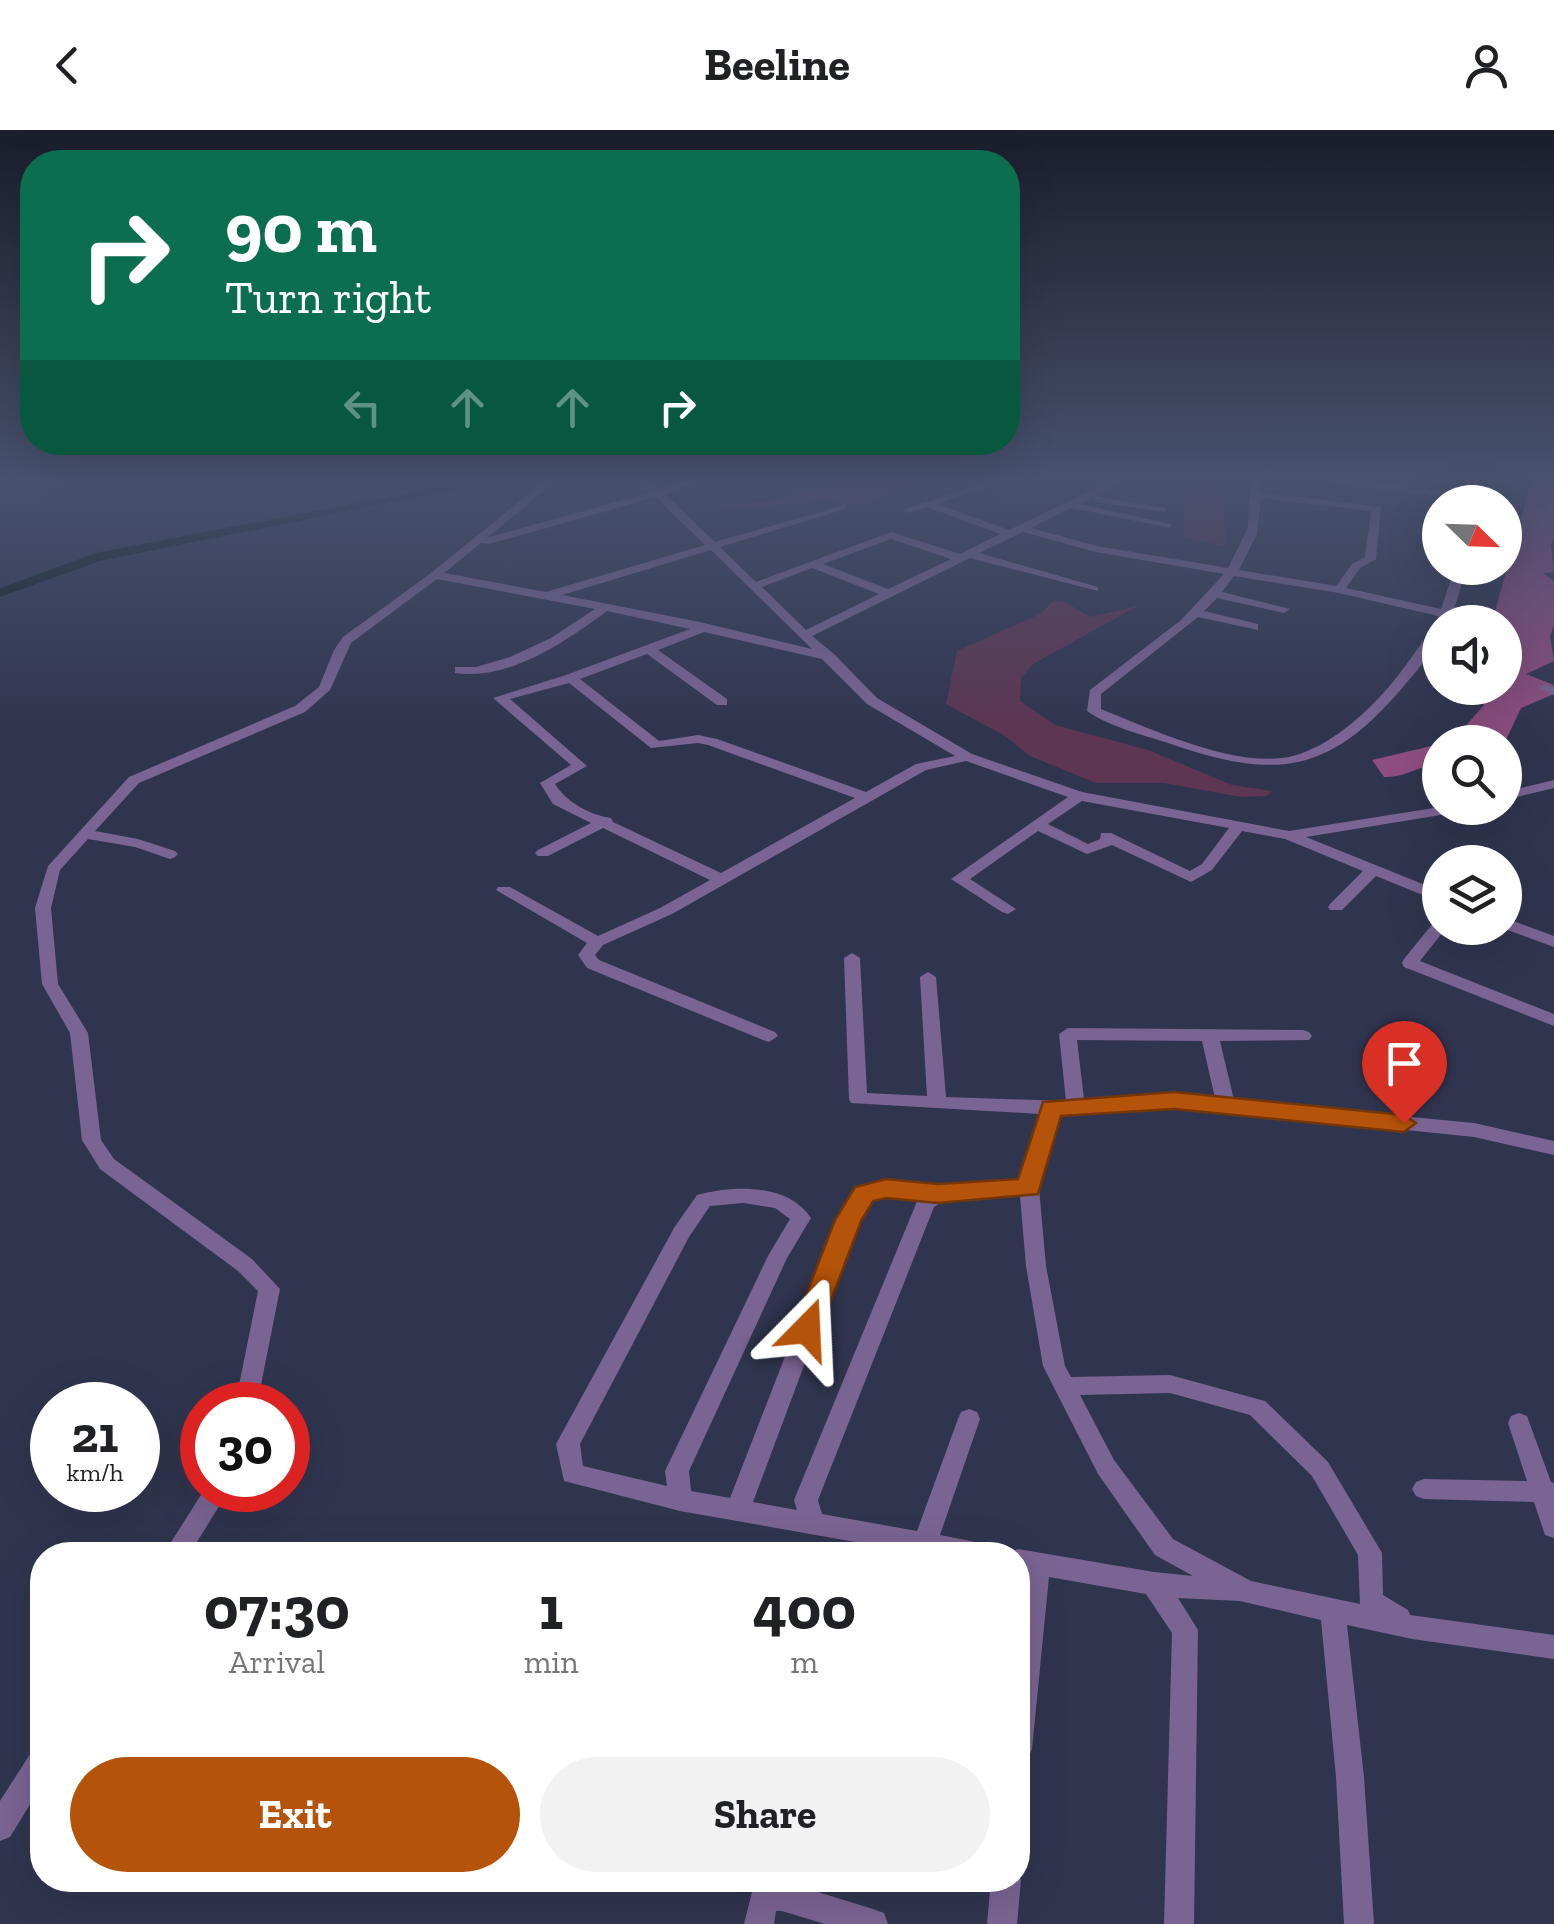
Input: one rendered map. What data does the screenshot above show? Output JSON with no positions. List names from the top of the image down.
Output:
{
  "north": "bottom right",
  "page": {
    "header": "Beeline",
    "turn": ["90 m", "Turn right"],
    "speed": "21 km/h",
    "limit": "30",
    "eta": [
      "07:30",
      "Arrival",
      "1",
      "min",
      "400",
      "m"
    ],
    "buttons": ["Exit", "Share"]
  }
}
